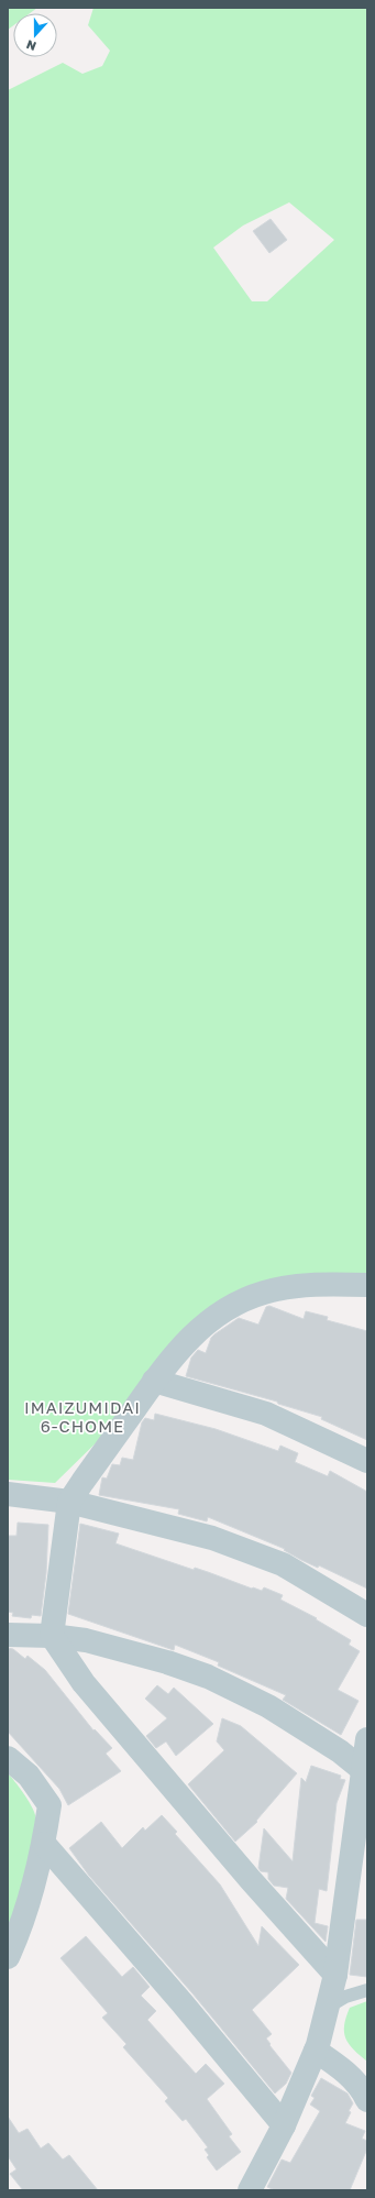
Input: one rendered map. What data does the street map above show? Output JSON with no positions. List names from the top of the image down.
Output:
{
  "districts": ["IMAIZUMIDAI 6-CHOME"],
  "north": "bottom"
}
